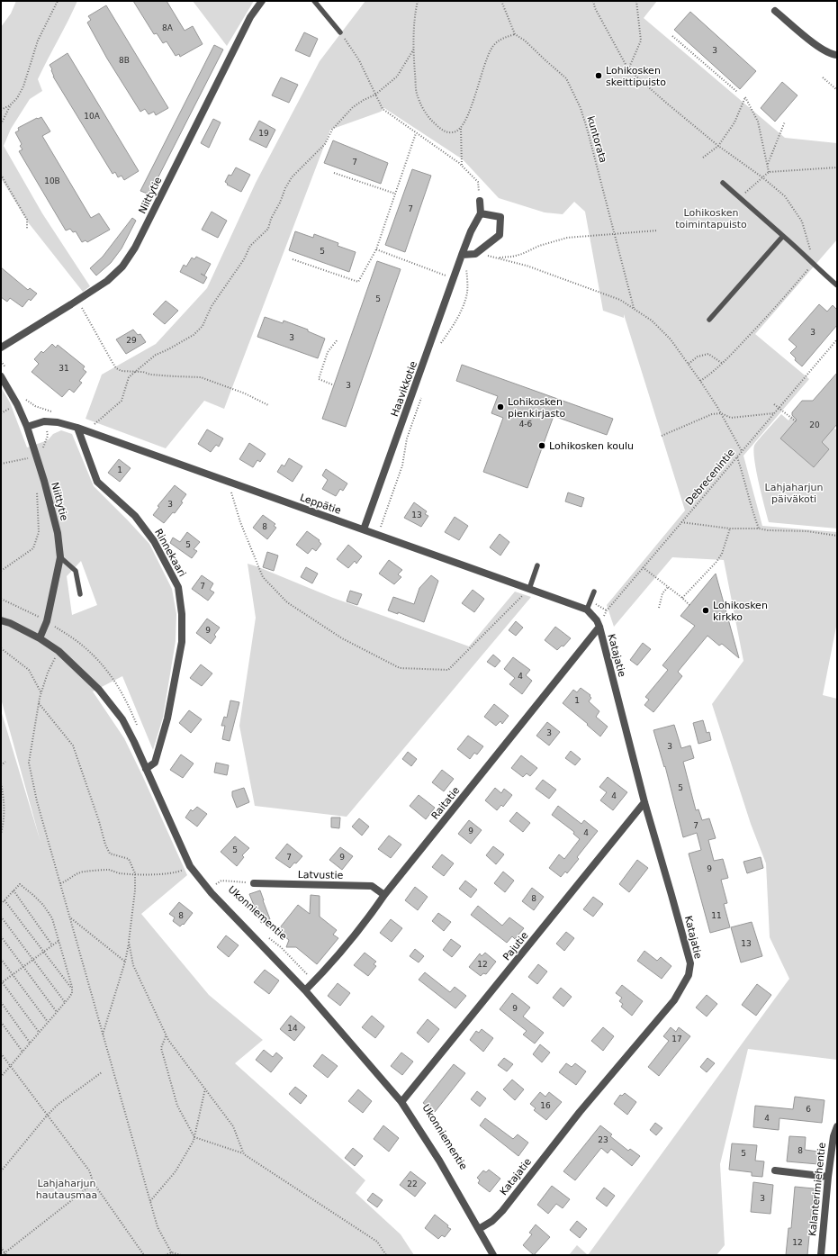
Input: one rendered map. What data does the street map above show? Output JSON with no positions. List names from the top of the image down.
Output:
{
  "streets": {
    "street": [
      "Niittytie",
      "Haavikkotie",
      "Leppätie",
      "Rinnekaari",
      "Katajatie",
      "Raitatie",
      "Latvustie",
      "Ukonniementie",
      "Pajutie",
      "Kalanterimiehentie"
    ],
    "path": ["kuntorata", "Debrecenintie"]
  },
  "crossings": [
    ["Niittytie", "Leppätie"],
    ["Niittytie", "Ukonniementie"],
    ["Haavikkotie", "Leppätie"],
    ["Debrecenintie", "Katajatie"],
    ["Debrecenintie", "Raitatie"],
    ["Leppätie", "Rinnekaari"],
    ["Rinnekaari", "Ukonniementie"],
    ["Katajatie", "Raitatie"],
    ["Katajatie", "Ukonniementie"],
    ["Katajatie", "Pajutie"],
    ["Raitatie", "Latvustie"],
    ["Raitatie", "Ukonniementie"],
    ["Latvustie", "Ukonniementie"],
    ["Ukonniementie", "Pajutie"]
  ],
  "parks": ["Lohikosken toimintapuisto", "Lahjaharjun päiväkoti", "Lahjaharjun hautausmaa"],
  "places": [
    "Lohikosken skeittipuisto",
    "Lohikosken pienkirjasto",
    "Lohikosken koulu",
    "Lohikosken kirkko"
  ],
  "house_numbers": [
    "8A",
    "3",
    "8B",
    "10A",
    "19",
    "7",
    "10B",
    "7",
    "5",
    "5",
    "3",
    "3",
    "29",
    "31",
    "3",
    "4-6",
    "20",
    "1",
    "3",
    "13",
    "8",
    "5",
    "7",
    "9",
    "4",
    "1",
    "3",
    "3",
    "5",
    "4",
    "7",
    "9",
    "4",
    "5",
    "7",
    "9",
    "9",
    "8",
    "8",
    "11",
    "13",
    "12",
    "9",
    "14",
    "17",
    "16",
    "6",
    "4",
    "23",
    "8",
    "5",
    "22",
    "3",
    "12"
  ]
}
